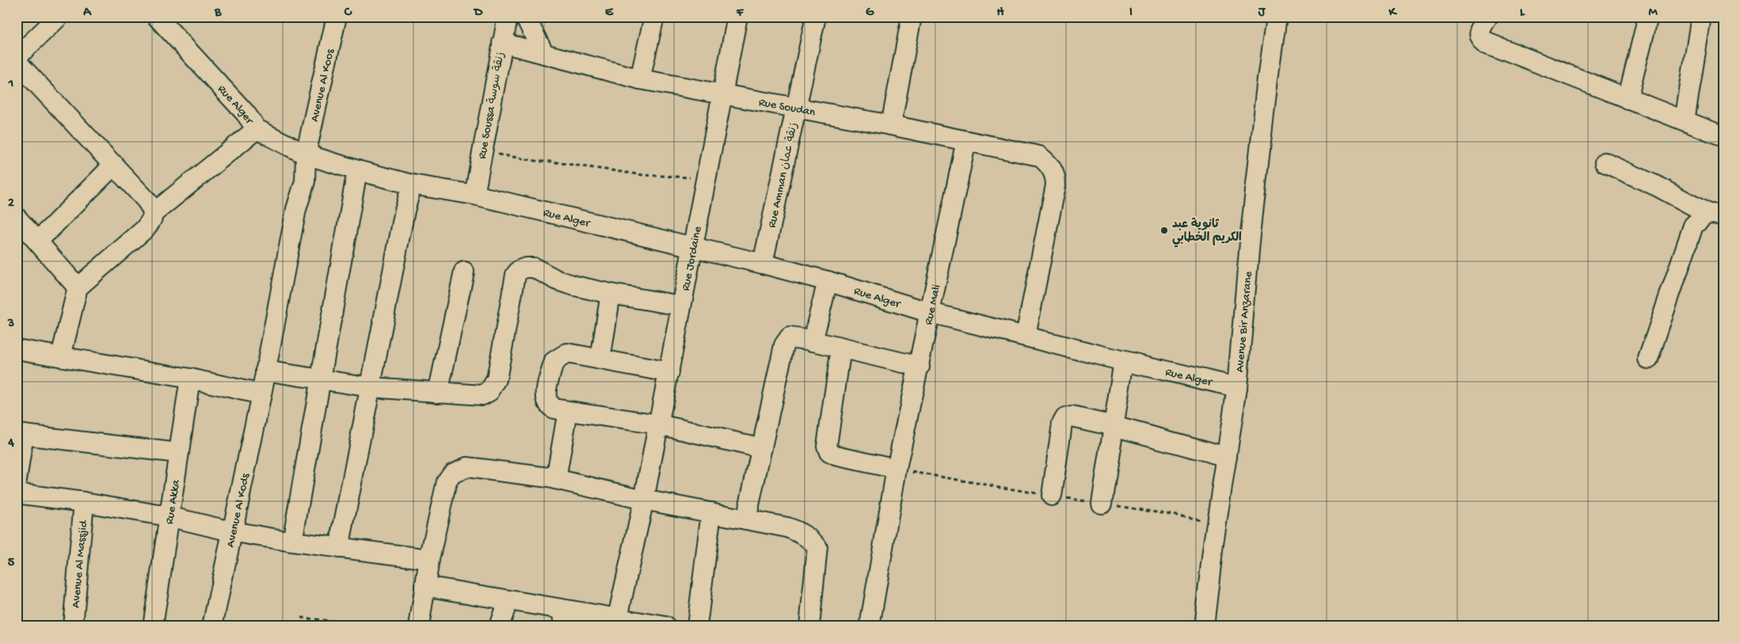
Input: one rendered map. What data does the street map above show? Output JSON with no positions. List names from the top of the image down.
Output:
{
  "streets": {
    "street": [
      "Avenue Al Koos",
      "Rue Alger",
      "Rue Soussa زنقة سوسة",
      "Rue Soudan",
      "Rue Amman زنقة عمان",
      "Rue Jordaine",
      "Rue Mali",
      "Avenue Bir Anzarane",
      "Rue Akka",
      "Avenue Al Kods",
      "Avenue Al Massjid"
    ]
  },
  "crossings": [
    ["Avenue Al Koos", "Rue Alger"],
    ["Avenue Al Koos", "Avenue Al Kods"],
    ["Rue Alger", "Rue Soussa زنقة سوسة"],
    ["Rue Alger", "Rue Soudan"],
    ["Rue Alger", "Rue Amman زنقة عمان"],
    ["Rue Alger", "Rue Jordaine"],
    ["Rue Alger", "Rue Mali"],
    ["Rue Alger", "Avenue Bir Anzarane"],
    ["Rue Soussa زنقة سوسة", "Rue Soudan"],
    ["Rue Soudan", "Rue Amman زنقة عمان"],
    ["Rue Soudan", "Rue Jordaine"],
    ["Rue Soudan", "Rue Mali"]
  ],
  "places": ["ثانوية عبد الكريم الخطابي"],
  "grid": {
    "columns": [
      "A",
      "B",
      "C",
      "D",
      "E",
      "F",
      "G",
      "H",
      "I",
      "J",
      "K",
      "L",
      "M"
    ],
    "rows": [
      "1",
      "2",
      "3",
      "4",
      "5"
    ]
  }
}
